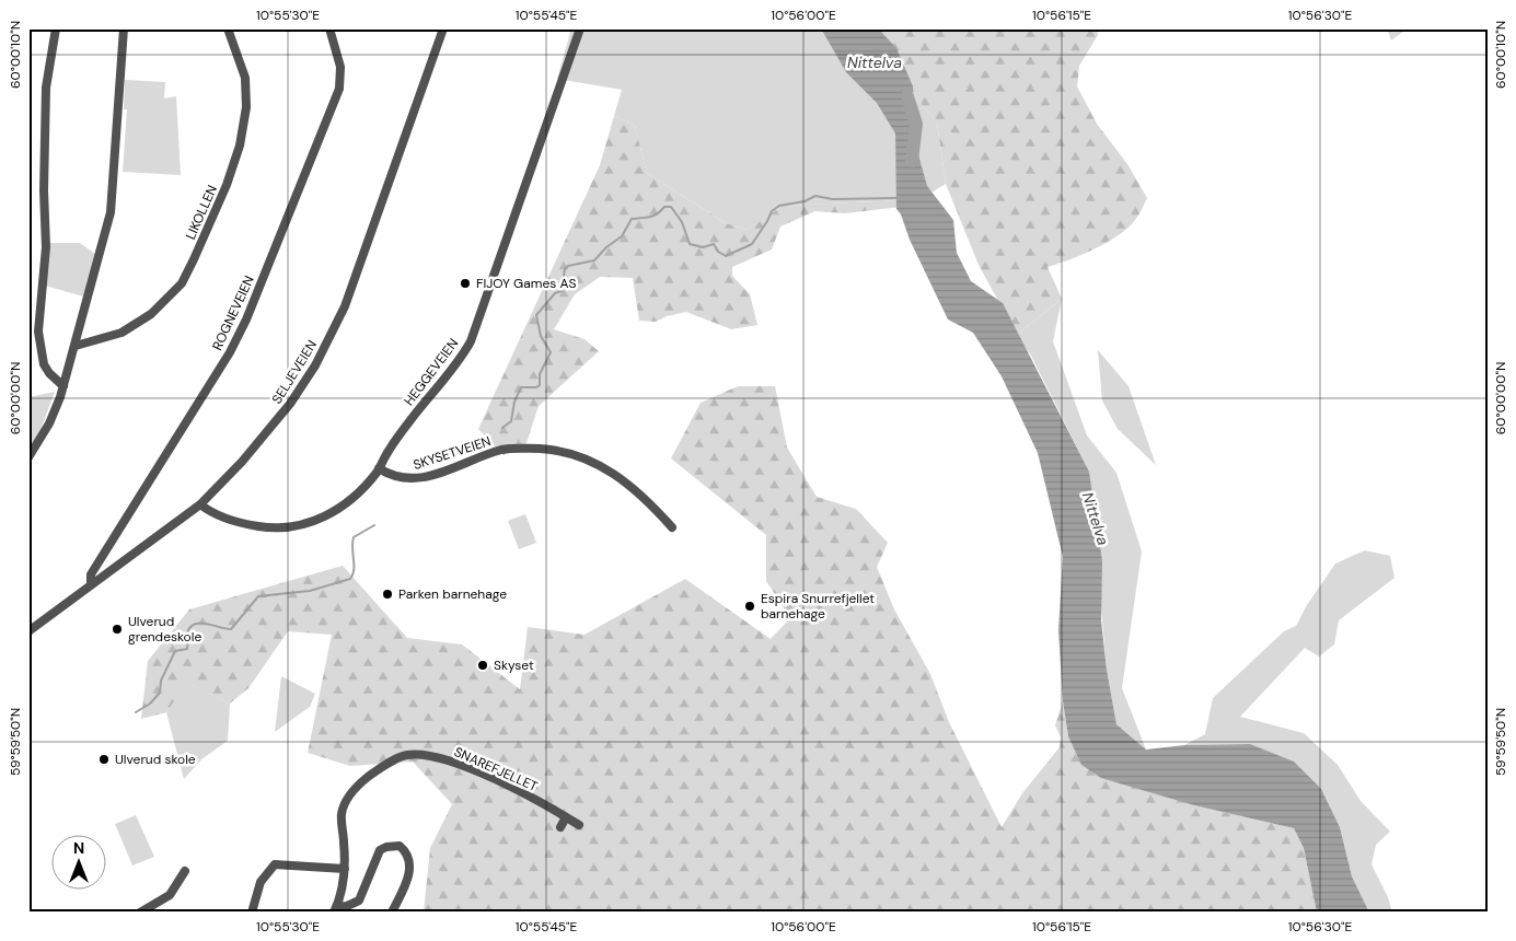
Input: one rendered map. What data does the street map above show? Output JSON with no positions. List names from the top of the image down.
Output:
{
  "streets": {
    "street": [
      "LIKOLLEN",
      "ROGNEVEIEN",
      "SELJEVEIEN",
      "HEGGEVEIEN",
      "SKYSETVEIEN",
      "SNAREFJELLET"
    ]
  },
  "crossings": [
    ["ROGNEVEIEN", "SELJEVEIEN"],
    ["SELJEVEIEN", "HEGGEVEIEN"],
    ["HEGGEVEIEN", "SKYSETVEIEN"]
  ],
  "water": ["Nittelva"],
  "places": [
    "FIJOY Games AS",
    "Parken barnehage",
    "Espira Snurrefjellet barnehage",
    "Ulverud grendeskole",
    "Skyset",
    "Ulverud skole"
  ],
  "north": "top",
  "coordinates": [
    "10°55'30\"E",
    "10°55'45\"E",
    "10°56'00\"E",
    "10°56'15\"E",
    "10°56'30\"E",
    "60°00'10\"N",
    "60°00'00\"N",
    "59°59'50\"N"
  ]
}
